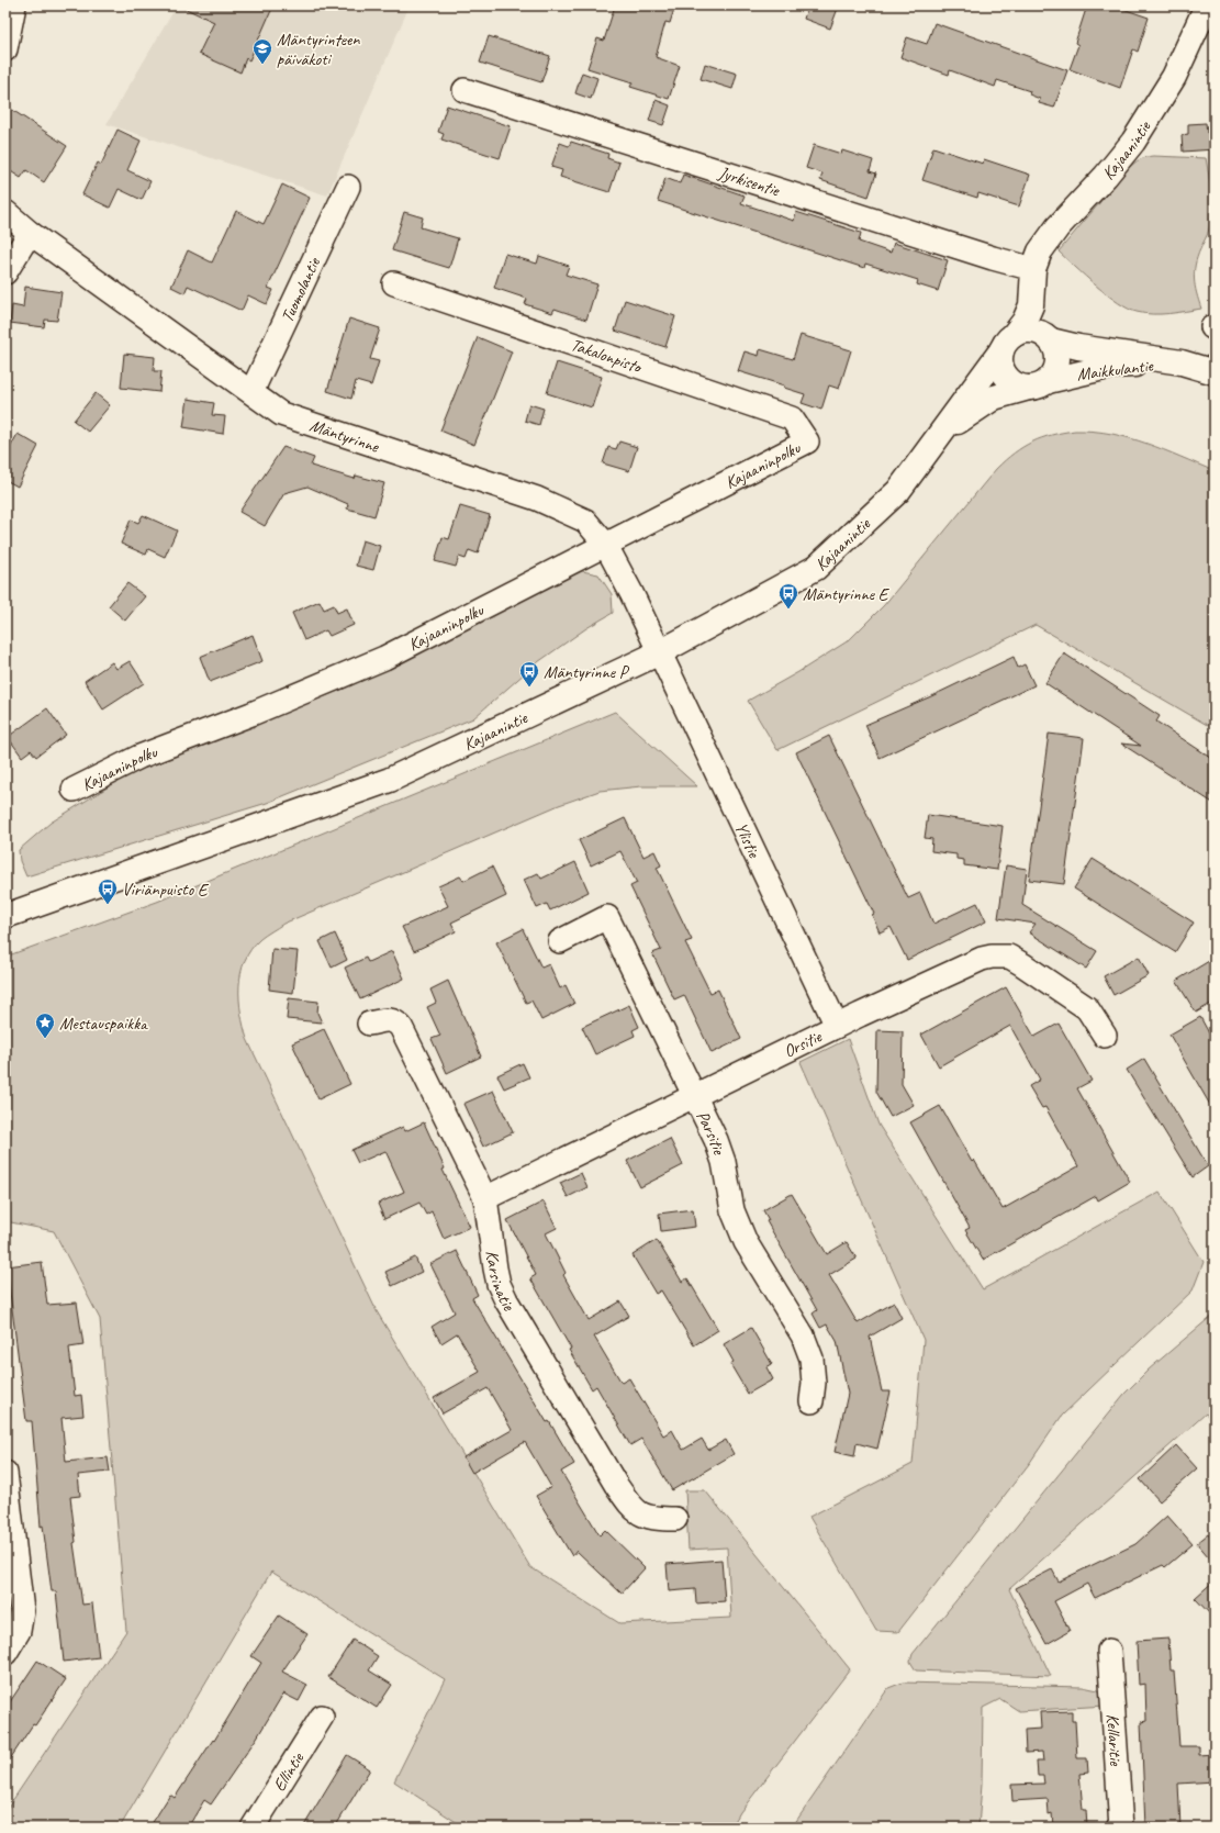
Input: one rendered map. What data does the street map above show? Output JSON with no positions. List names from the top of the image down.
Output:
{
  "streets": {
    "main road": ["Kajaanintie", "Maikkulantie"],
    "street": [
      "Jyrkisentie",
      "Tuomolantie",
      "Takalonpisto",
      "Mäntyrinne",
      "Kajaaninpolku",
      "Ylistie",
      "Orsitie",
      "Parsitie",
      "Karsinatie",
      "Kellaritie",
      "Ellintie"
    ]
  },
  "crossings": [
    ["Kajaanintie", "Jyrkisentie"],
    ["Kajaanintie", "Maikkulantie"],
    ["Kajaanintie", "Mäntyrinne"],
    ["Kajaanintie", "Ylistie"],
    ["Tuomolantie", "Mäntyrinne"],
    ["Takalonpisto", "Kajaaninpolku"],
    ["Mäntyrinne", "Kajaaninpolku"],
    ["Mäntyrinne", "Ylistie"],
    ["Ylistie", "Orsitie"],
    ["Orsitie", "Parsitie"],
    ["Orsitie", "Karsinatie"]
  ],
  "places": {
    "school or university": ["Mäntyrinteen päiväkoti"],
    "bus stop": ["Mäntyrinne E", "Mäntyrinne P", "Viriänpuisto E"],
    "place": ["Mestauspaikka"]
  }
}
